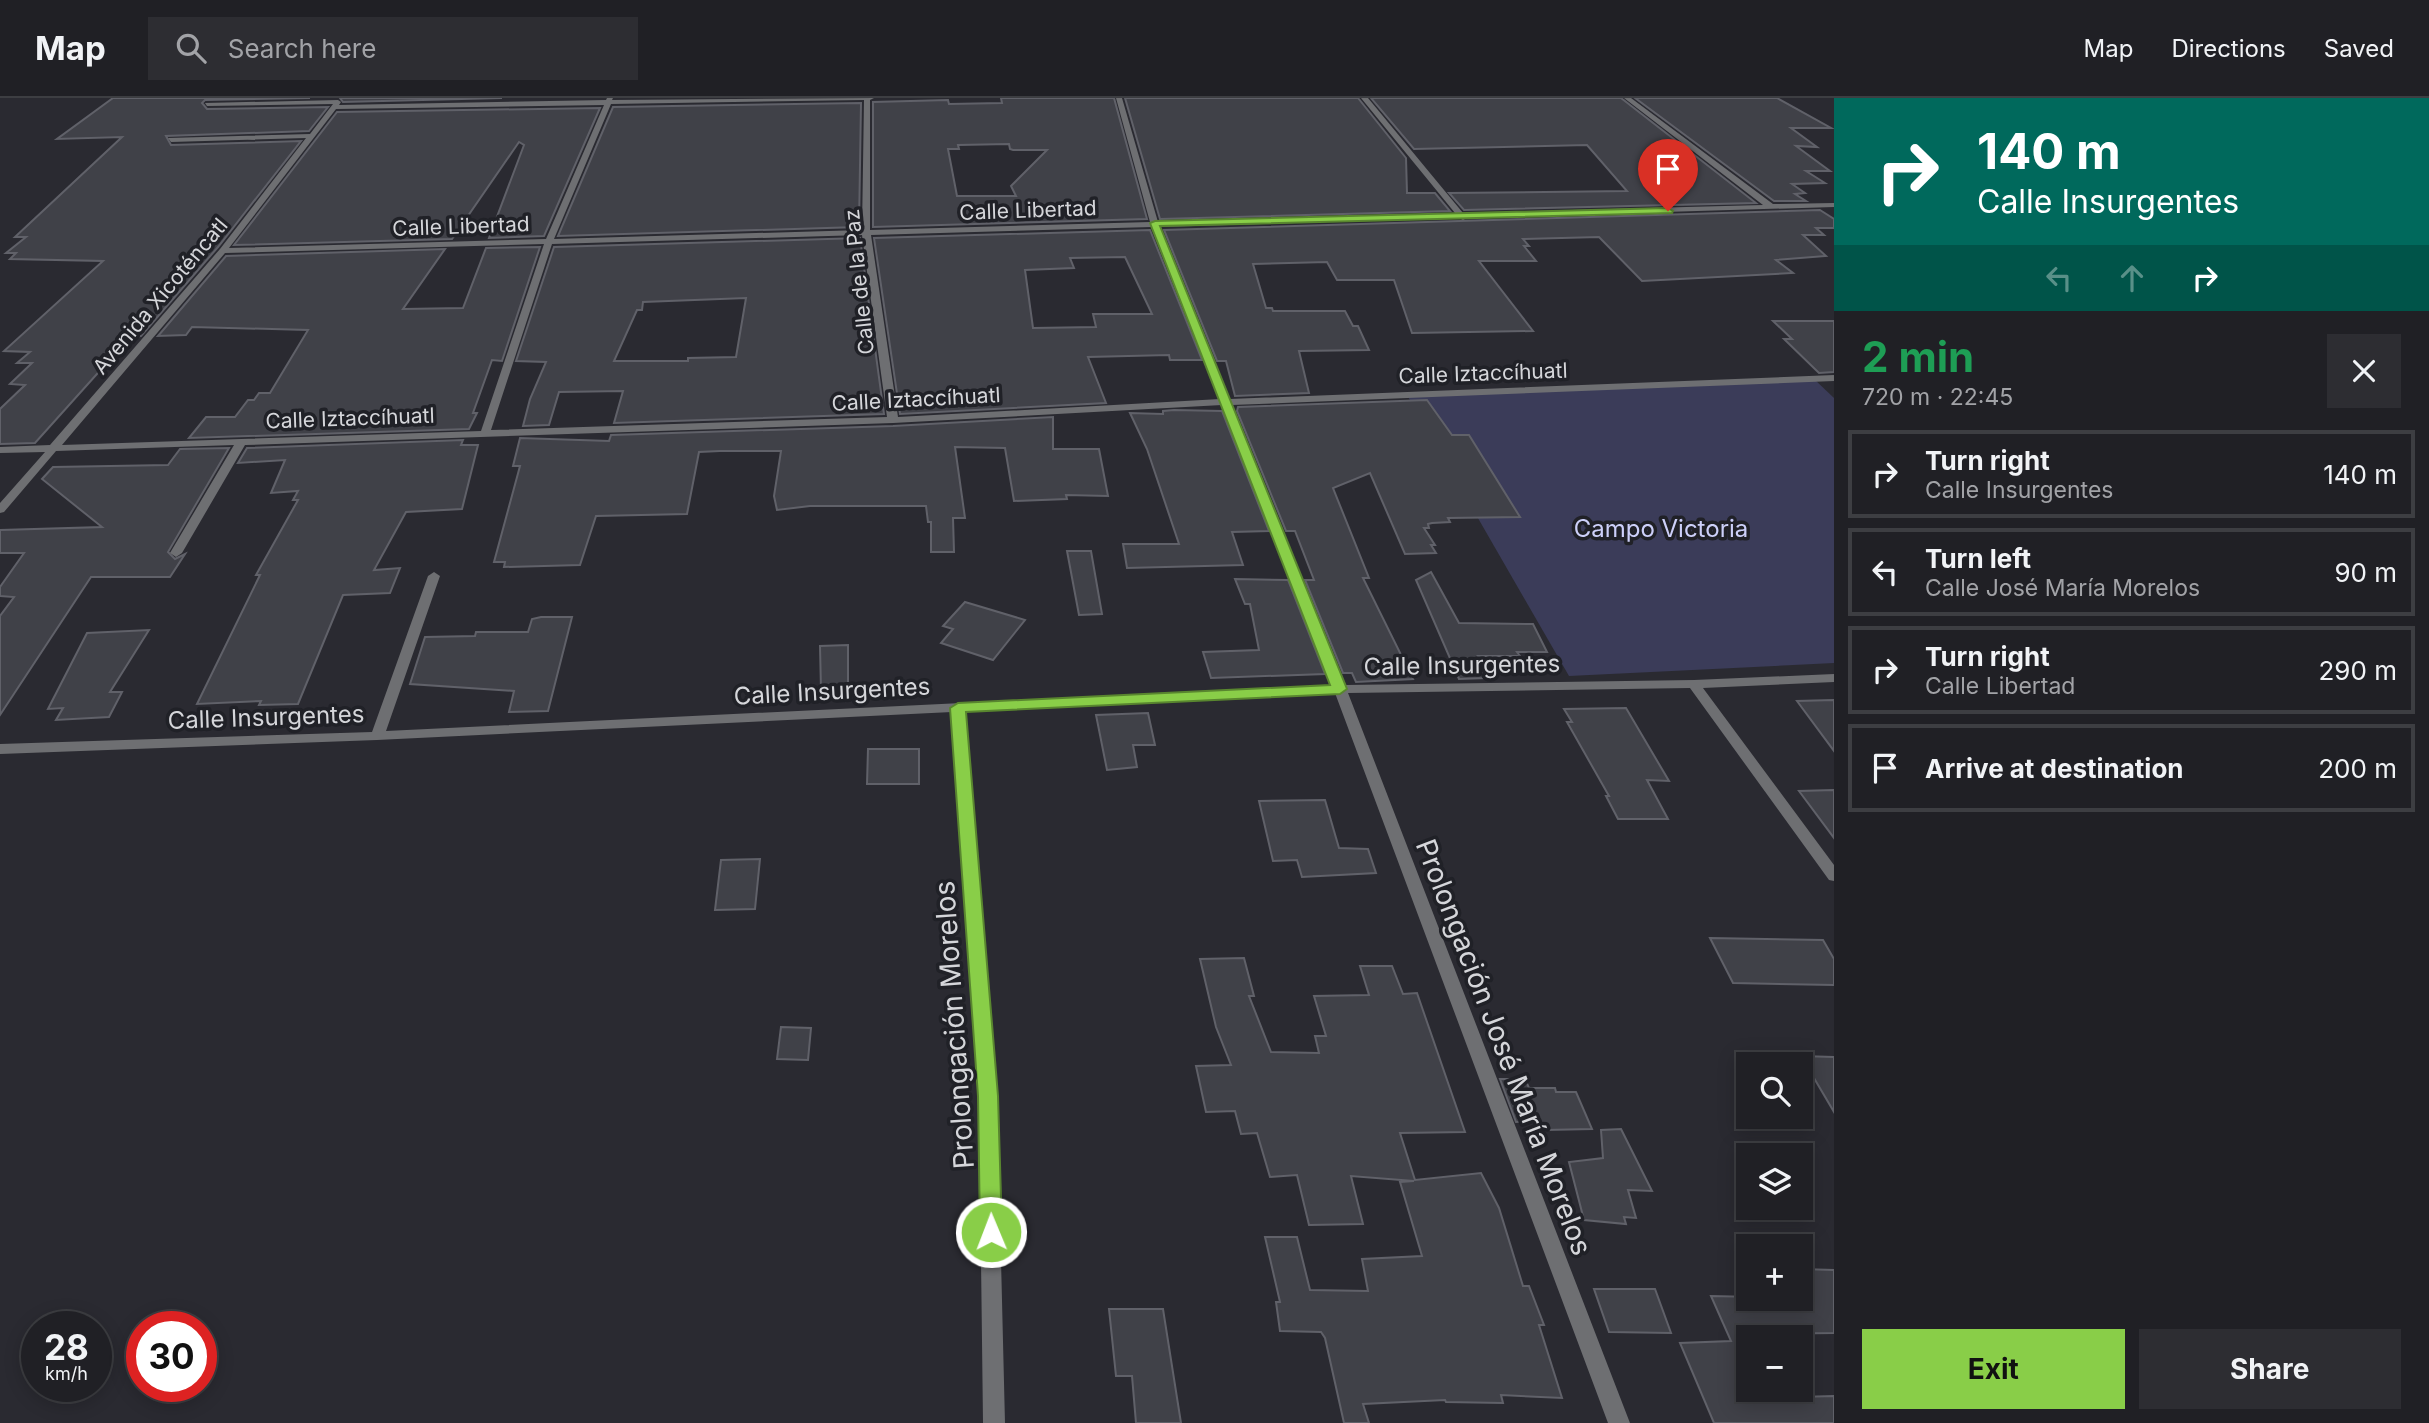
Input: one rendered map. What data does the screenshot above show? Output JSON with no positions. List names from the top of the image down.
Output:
{
  "streets": {
    "street": [
      "Calle Libertad",
      "Calle de la Paz",
      "Avenida Xicoténcatl",
      "Calle Iztaccíhuatl",
      "Calle Insurgentes",
      "Prolongación Morelos",
      "Prolongación José María Morelos"
    ]
  },
  "crossings": [
    ["Calle Libertad", "Calle de la Paz"],
    ["Calle Libertad", "Avenida Xicoténcatl"],
    ["Calle Libertad", "Prolongación José María Morelos"],
    ["Calle de la Paz", "Calle Iztaccíhuatl"],
    ["Avenida Xicoténcatl", "Calle Iztaccíhuatl"],
    ["Calle Iztaccíhuatl", "Prolongación José María Morelos"],
    ["Calle Insurgentes", "Prolongación Morelos"],
    ["Calle Insurgentes", "Prolongación José María Morelos"]
  ],
  "parks": ["Campo Victoria"],
  "page": {
    "header": "Map",
    "search": "Search here",
    "nav": ["Map", "Directions", "Saved"],
    "turn": ["140 m", "Calle Insurgentes"],
    "heading": ["2 min", "720 m · 22:45"],
    "list": [
      {
        "name": "Turn right",
        "note": "Calle Insurgentes",
        "value": "140 m"
      },
      {
        "name": "Turn left",
        "note": "Calle José María Morelos",
        "value": "90 m"
      },
      {
        "name": "Turn right",
        "note": "Calle Libertad",
        "value": "290 m"
      },
      {
        "name": "Arrive at destination",
        "value": "200 m"
      }
    ],
    "map_buttons": ["+", "−"],
    "speed": "28 km/h",
    "limit": "30",
    "buttons": ["Exit", "Share"]
  }
}
